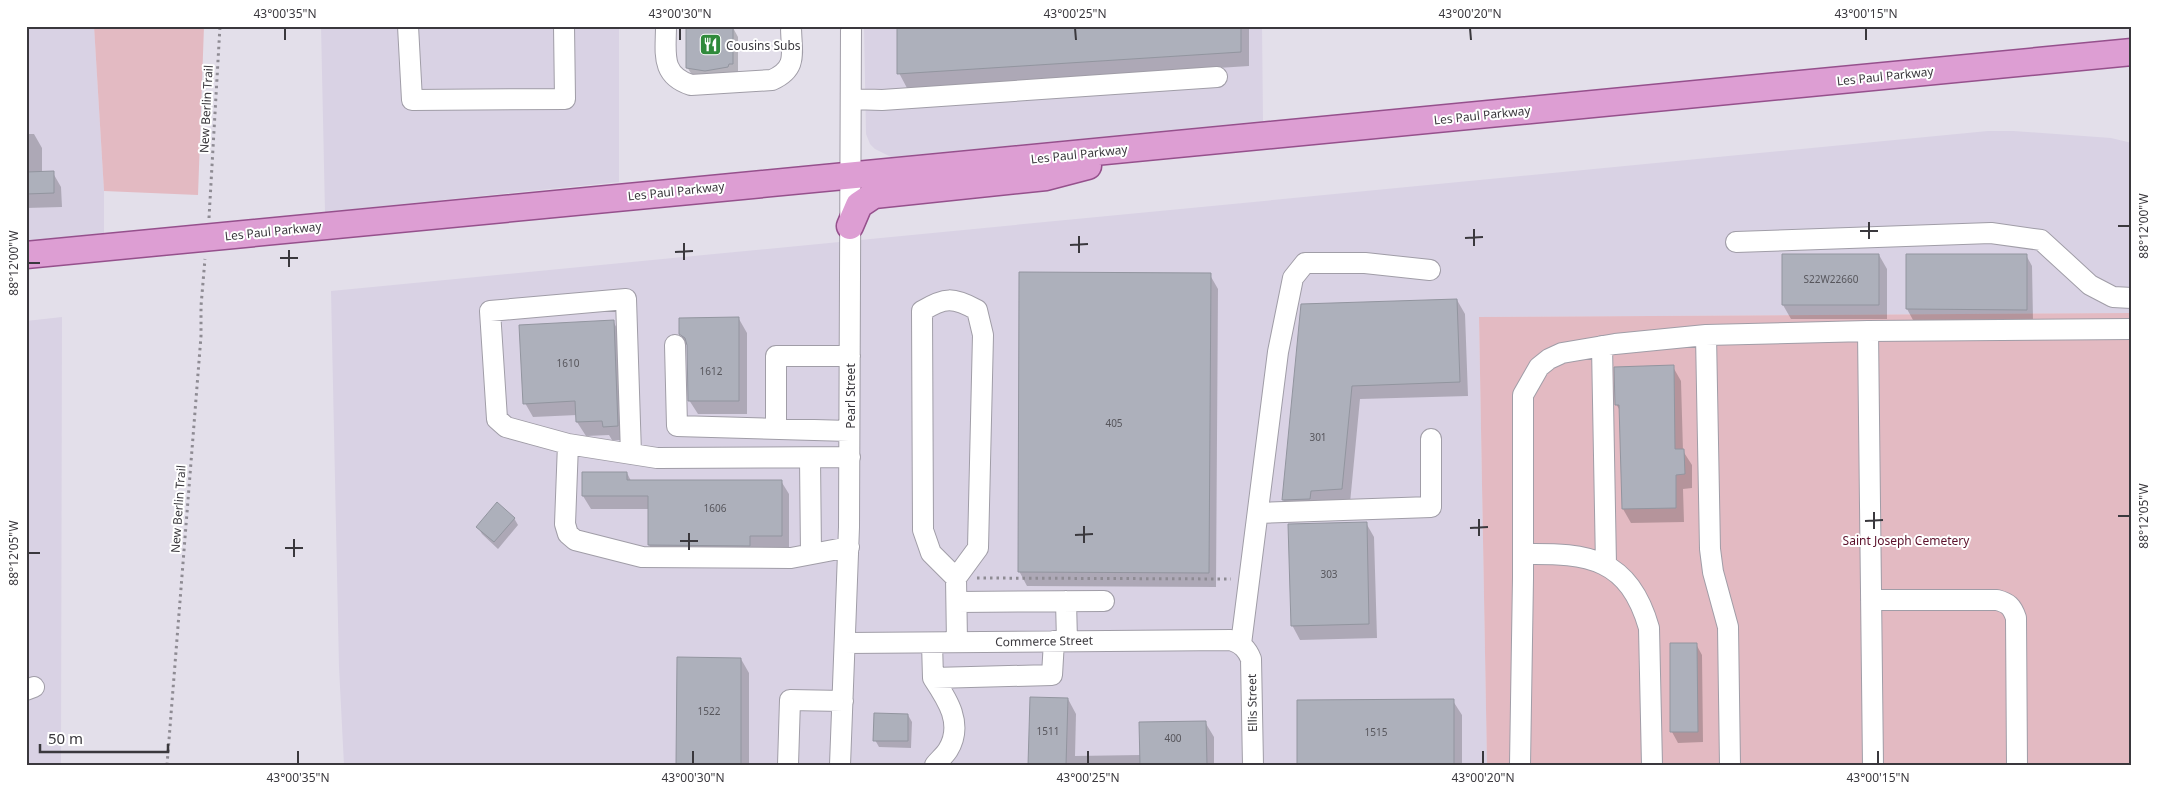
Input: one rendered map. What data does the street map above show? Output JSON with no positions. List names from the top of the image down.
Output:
{
  "streets": {
    "main road": ["Les Paul Parkway"],
    "street": ["Pearl Street", "Commerce Street", "Ellis Street"],
    "path": ["New Berlin Trail"]
  },
  "crossings": [
    ["Les Paul Parkway", "Pearl Street"],
    ["Pearl Street", "Commerce Street"],
    ["Commerce Street", "Ellis Street"]
  ],
  "parks": ["Saint Joseph Cemetery"],
  "places": {
    "restaurant": ["Cousins Subs"]
  },
  "house_numbers": [
    "S22W22660",
    "1610",
    "1612",
    "405",
    "301",
    "1606",
    "303",
    "1522",
    "1511",
    "1515",
    "400"
  ],
  "scale_bar": "50 m",
  "coordinates": [
    "43°00'35\"N",
    "43°00'30\"N",
    "43°00'25\"N",
    "43°00'20\"N",
    "43°00'15\"N",
    "88°12'00\"W",
    "88°12'05\"W"
  ]
}
